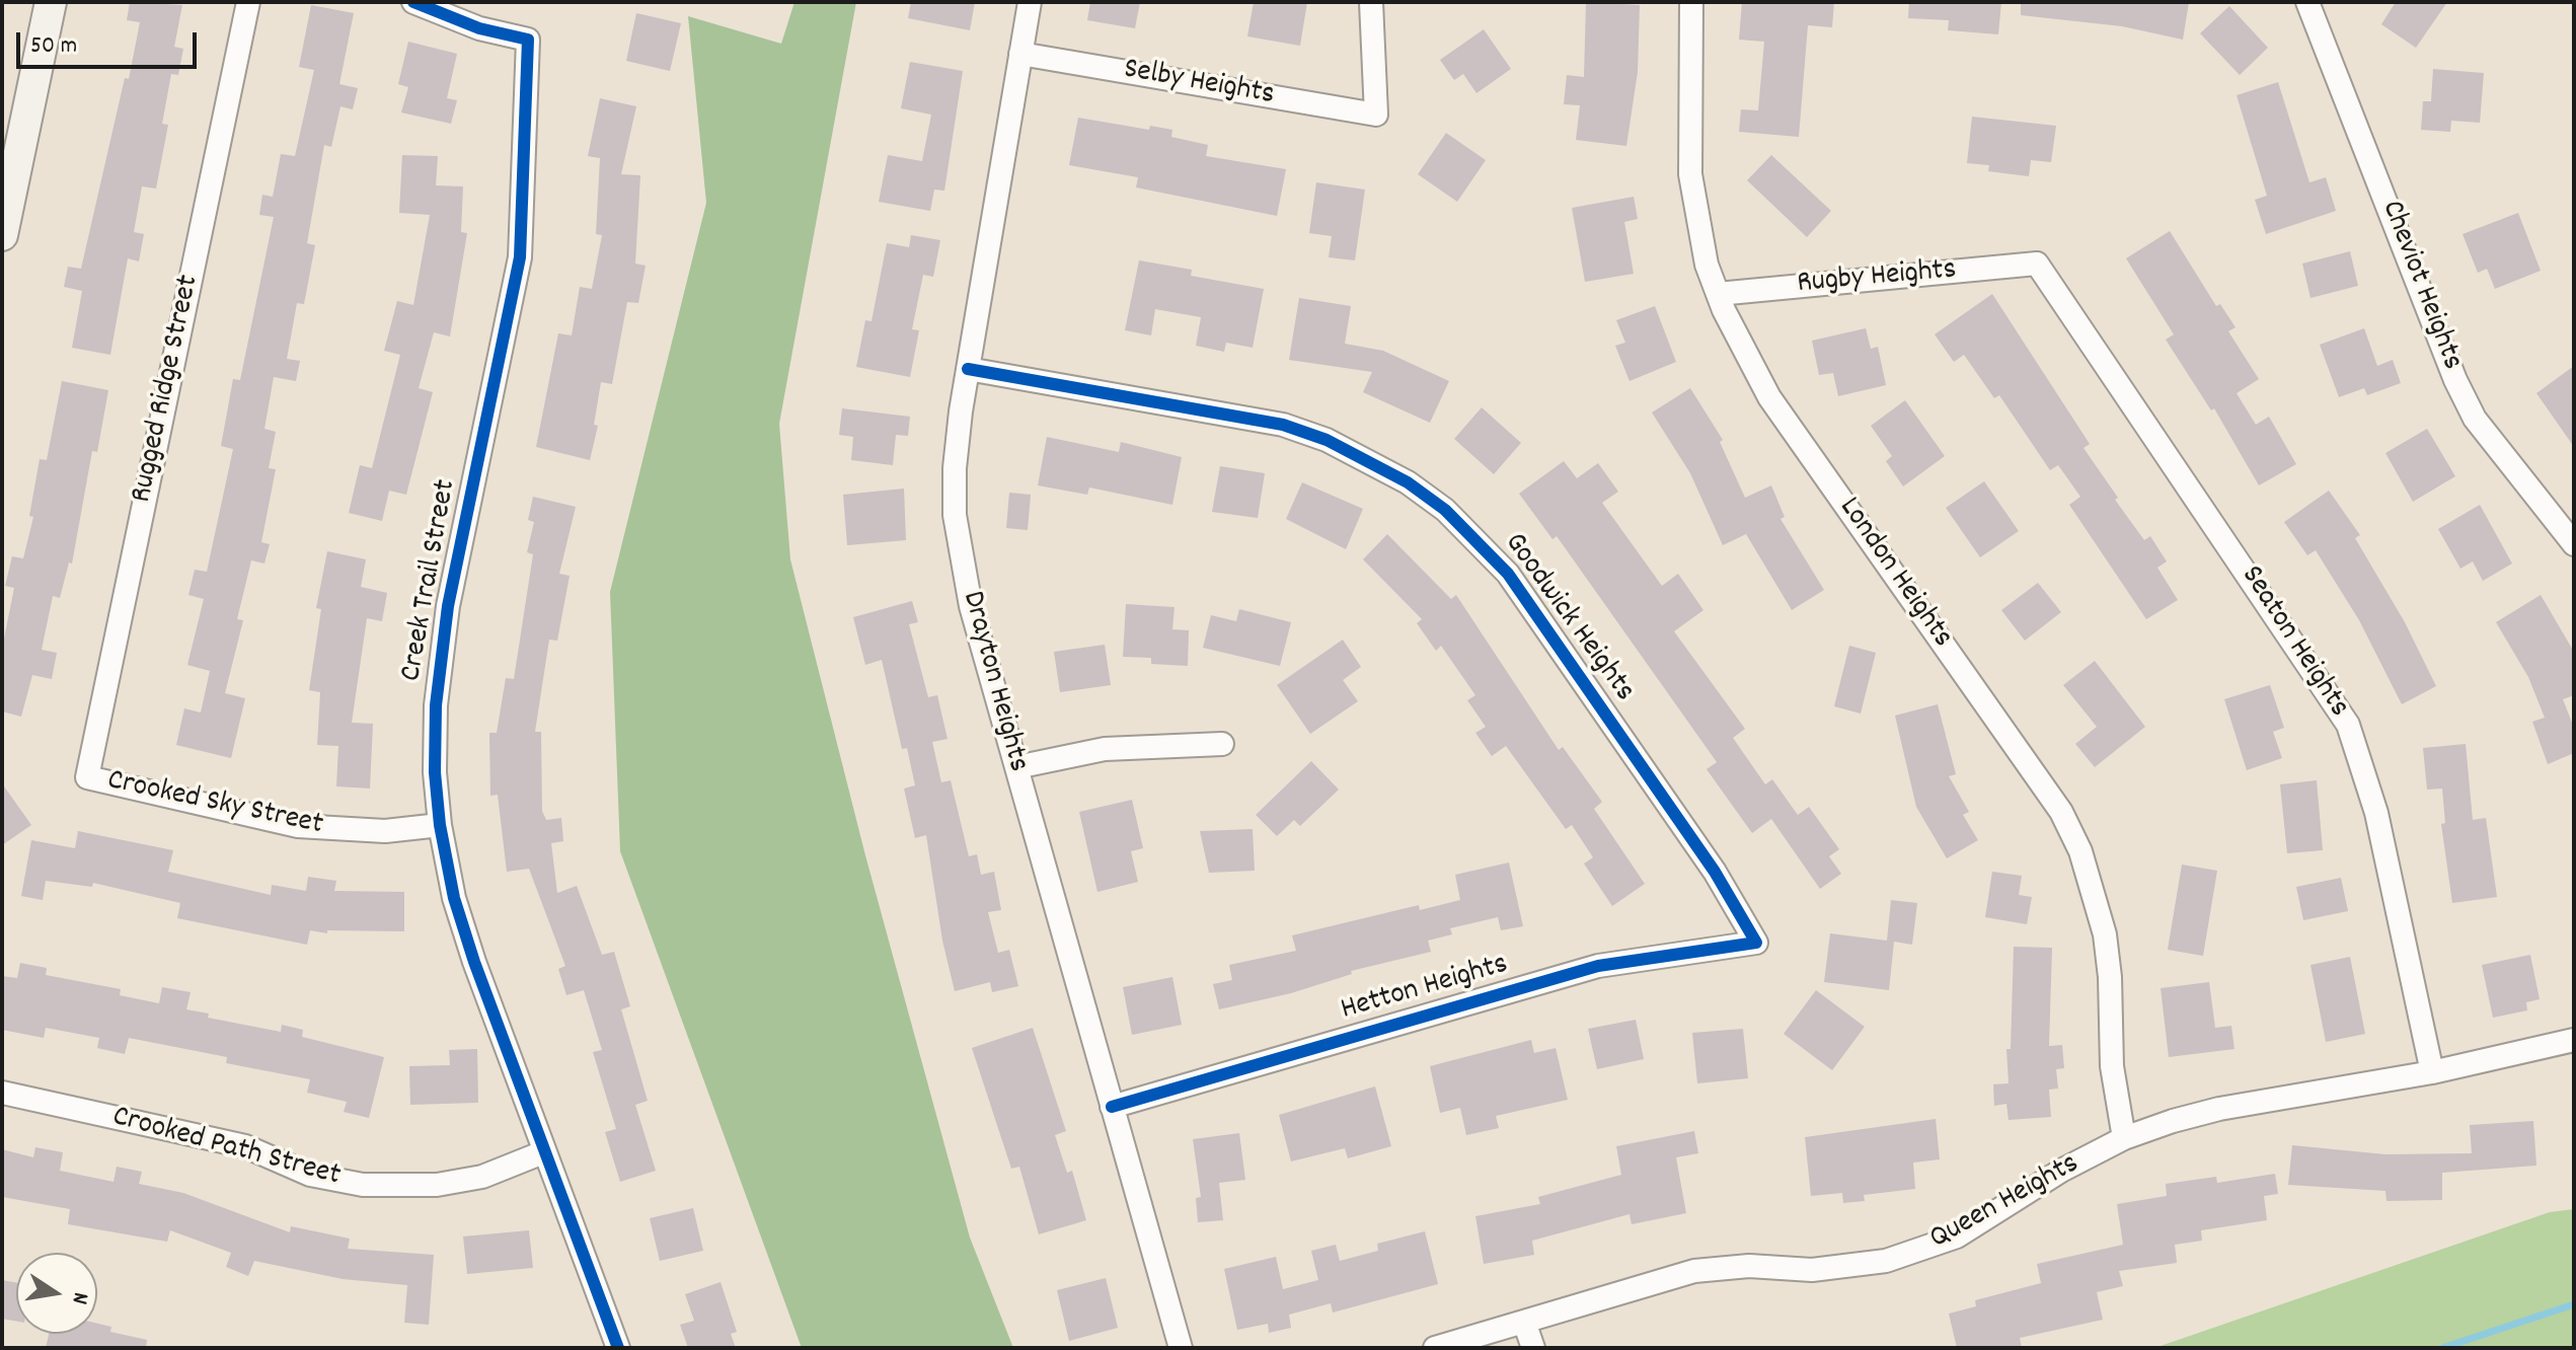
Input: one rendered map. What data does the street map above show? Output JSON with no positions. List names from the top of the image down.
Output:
{
  "streets": {
    "street": [
      "Selby Heights",
      "Rugby Heights",
      "Cheviot Heights",
      "Rugged Ridge Street",
      "London Heights",
      "Creek Trail Street",
      "Goodwick Heights",
      "Seaton Heights",
      "Drayton Heights",
      "Crooked Sky Street",
      "Hetton Heights",
      "Crooked Path Street",
      "Queen Heights"
    ]
  },
  "crossings": [
    ["Selby Heights", "Drayton Heights"],
    ["Rugby Heights", "London Heights"],
    ["Rugby Heights", "Seaton Heights"],
    ["Rugged Ridge Street", "Crooked Sky Street"],
    ["London Heights", "Queen Heights"],
    ["Creek Trail Street", "Crooked Sky Street"],
    ["Creek Trail Street", "Crooked Path Street"],
    ["Goodwick Heights", "Drayton Heights"],
    ["Goodwick Heights", "Hetton Heights"],
    ["Seaton Heights", "Queen Heights"],
    ["Drayton Heights", "Hetton Heights"]
  ],
  "scale_bar": "50 m",
  "north": "right"
}
